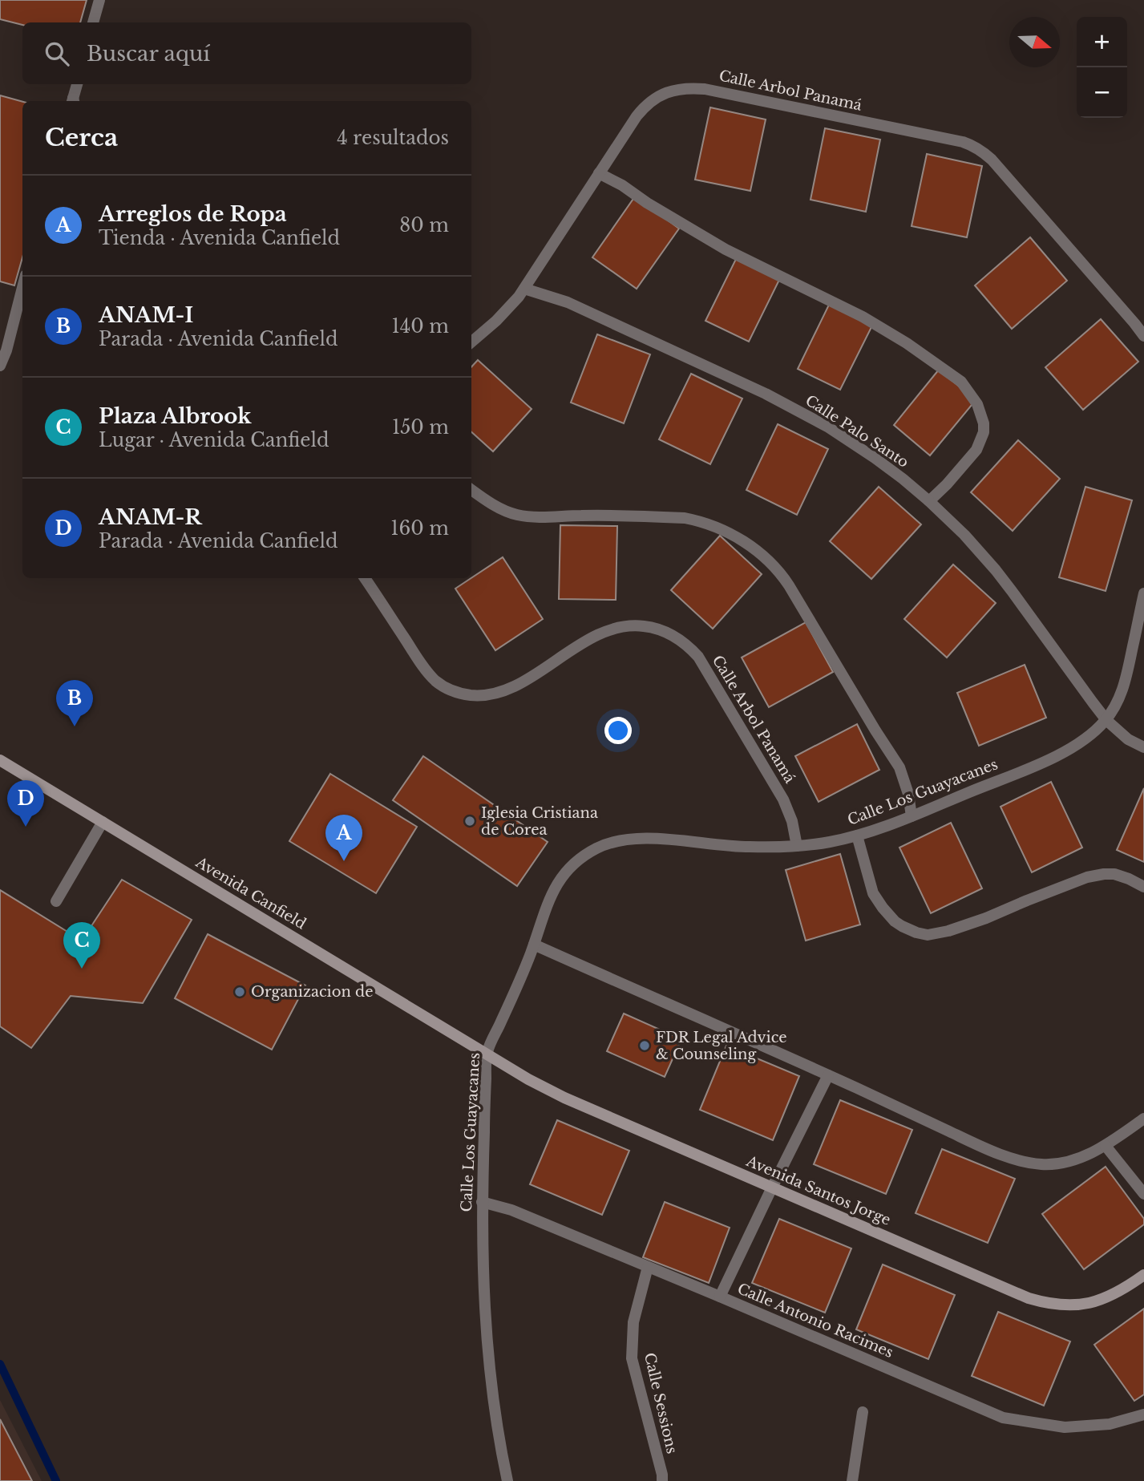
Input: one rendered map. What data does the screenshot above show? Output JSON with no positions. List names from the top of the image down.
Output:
{
  "streets": {
    "main road": ["Avenida Canfield", "Avenida Santos Jorge"],
    "street": [
      "Calle Arbol Panamá",
      "Calle Palo Santo",
      "Calle Los Guayacanes",
      "Calle Antonio Racimes",
      "Calle Sessions"
    ]
  },
  "crossings": [
    ["Calle Arbol Panamá", "Calle Palo Santo"],
    ["Calle Arbol Panamá", "Calle Los Guayacanes"],
    ["Calle Palo Santo", "Calle Los Guayacanes"],
    ["Calle Los Guayacanes", "Avenida Canfield"],
    ["Calle Los Guayacanes", "Avenida Santos Jorge"],
    ["Calle Los Guayacanes", "Calle Antonio Racimes"],
    ["Avenida Canfield", "Avenida Santos Jorge"],
    ["Calle Antonio Racimes", "Calle Sessions"]
  ],
  "places": ["Iglesia Cristiana de Corea", "Organizacion de", "FDR Legal Advice & Counseling"],
  "north": "right",
  "page": {
    "map_buttons": ["+", "−"],
    "search": "Buscar aquí",
    "heading": ["Cerca", "4 resultados"],
    "list": [
      {
        "mark": "A",
        "name": "Arreglos de Ropa",
        "note": "Tienda · Avenida Canfield",
        "value": "80 m"
      },
      {
        "mark": "B",
        "name": "ANAM-I",
        "note": "Parada · Avenida Canfield",
        "value": "140 m"
      },
      {
        "mark": "C",
        "name": "Plaza Albrook",
        "note": "Lugar · Avenida Canfield",
        "value": "150 m"
      },
      {
        "mark": "D",
        "name": "ANAM-R",
        "note": "Parada · Avenida Canfield",
        "value": "160 m"
      }
    ],
    "pins": [
      "B",
      "D",
      "A",
      "C"
    ]
  }
}
